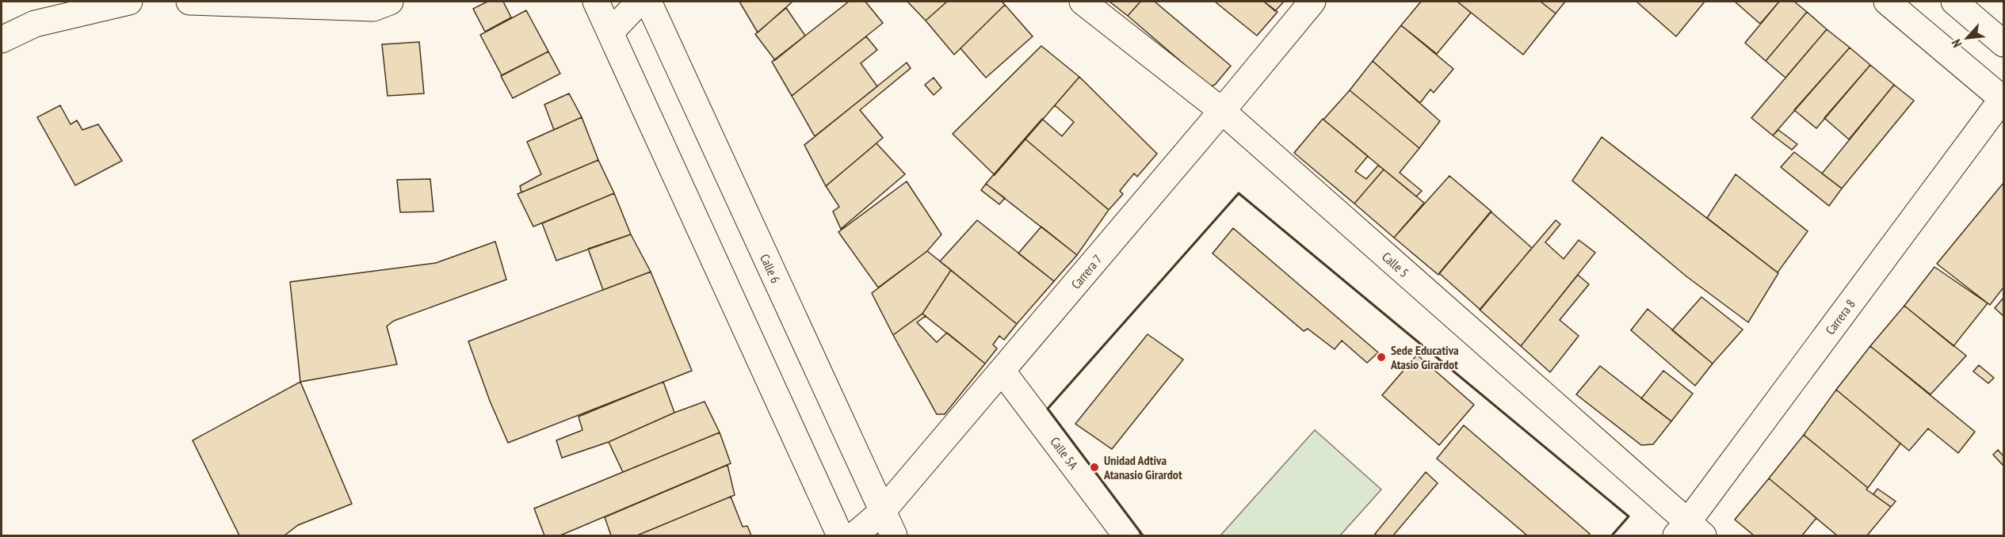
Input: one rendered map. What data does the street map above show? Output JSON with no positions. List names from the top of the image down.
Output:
{
  "streets": {
    "street": [
      "Calle 5",
      "Calle 6",
      "Carrera 7",
      "Carrera 8",
      "Calle 5A"
    ]
  },
  "crossings": [
    ["Calle 5", "Carrera 7"],
    ["Calle 5", "Carrera 8"],
    ["Calle 6", "Carrera 7"],
    ["Carrera 7", "Calle 5A"]
  ],
  "places": ["Sede Educativa Atasio Girardot", "Unidad Adtiva Atanasio Girardot"],
  "north": "bottom left"
}
